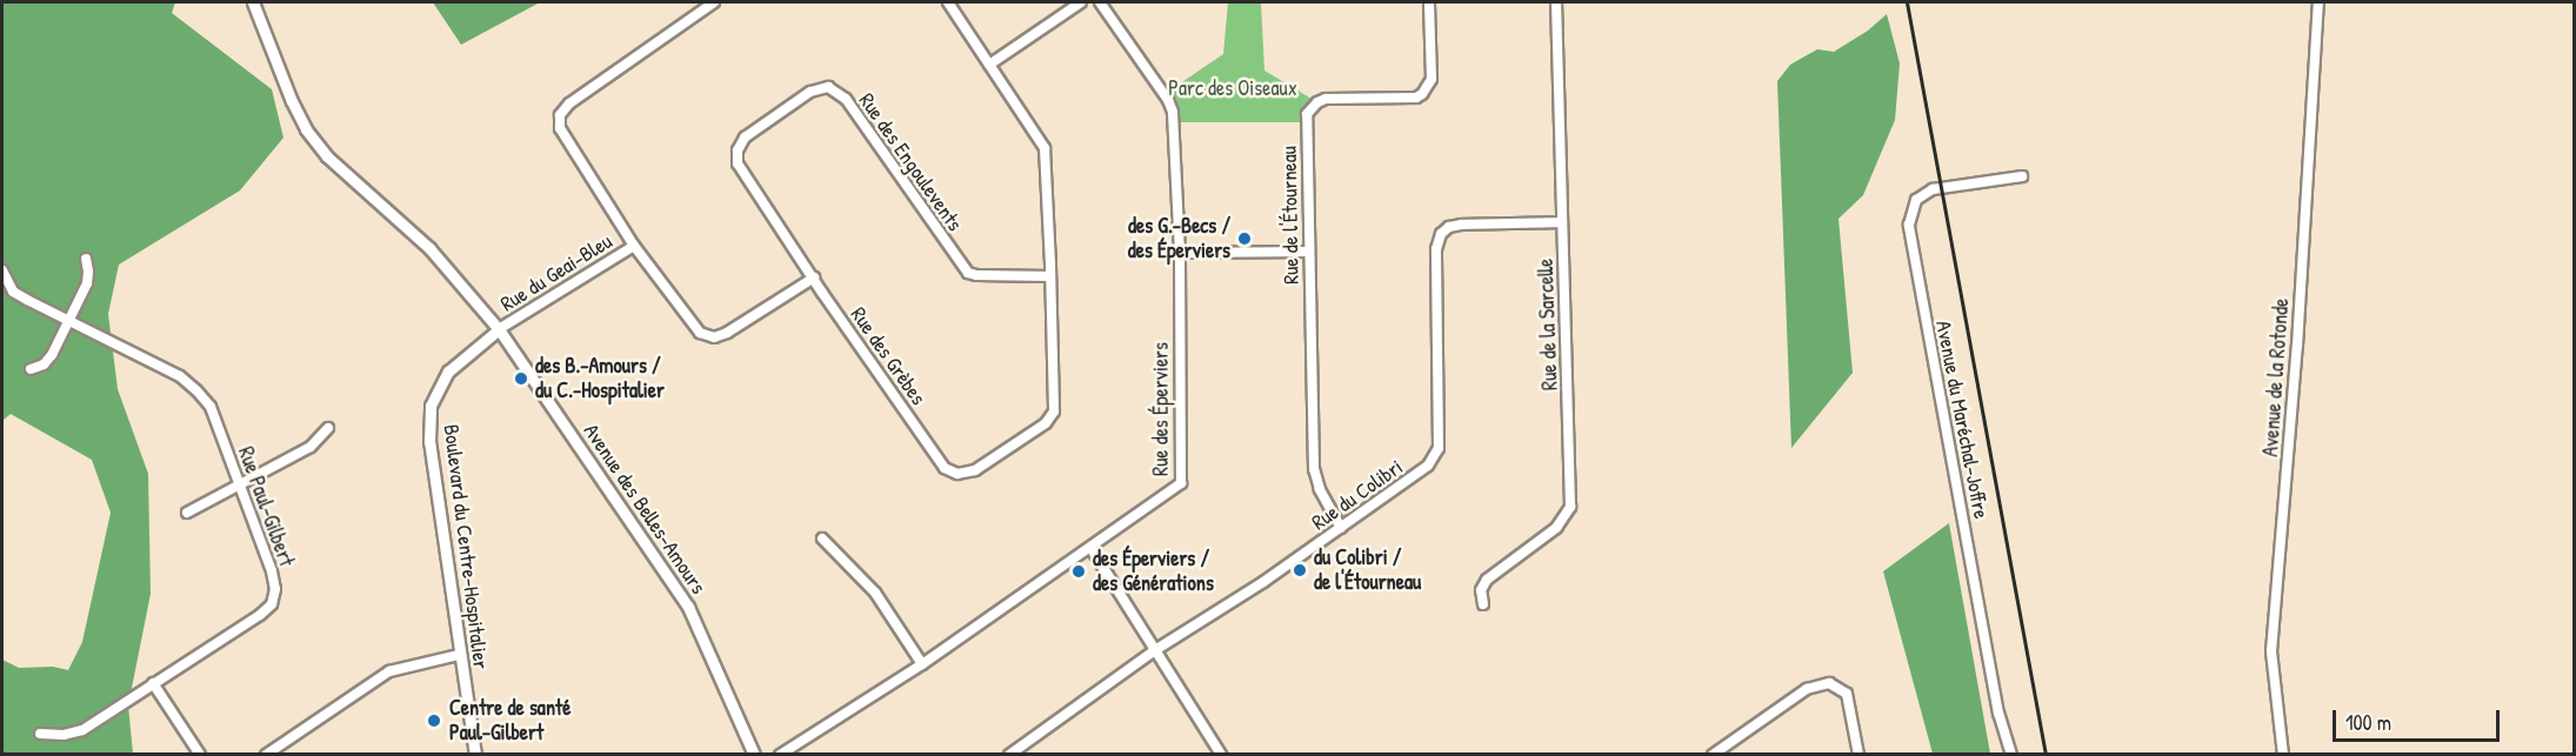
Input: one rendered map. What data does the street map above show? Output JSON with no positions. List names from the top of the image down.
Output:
{
  "streets": {
    "street": [
      "Rue des Engoulevents",
      "Rue de l'Étourneau",
      "Rue du Geai-Bleu",
      "Rue de la Sarcelle",
      "Rue des Grèbes",
      "Avenue de la Rotonde",
      "Rue des Éperviers",
      "Avenue du Maréchal-Joffre",
      "Rue du Colibri",
      "Rue Paul-Gilbert",
      "Avenue des Belles-Amours",
      "Boulevard du Centre-Hospitalier"
    ]
  },
  "crossings": [
    ["Rue des Engoulevents", "Rue des Grèbes"],
    ["Rue de l'Étourneau", "Rue du Colibri"],
    ["Rue du Geai-Bleu", "Avenue des Belles-Amours"],
    ["Rue du Geai-Bleu", "Boulevard du Centre-Hospitalier"],
    ["Rue de la Sarcelle", "Rue du Colibri"],
    ["Avenue des Belles-Amours", "Boulevard du Centre-Hospitalier"]
  ],
  "parks": ["Parc des Oiseaux"],
  "places": [
    "des G.-Becs / des Éperviers",
    "des B.-Amours / du C.-Hospitalier",
    "du Colibri / de l'Étourneau",
    "des Éperviers / des Générations",
    "Centre de santé Paul-Gilbert"
  ],
  "scale_bar": "100 m"
}
